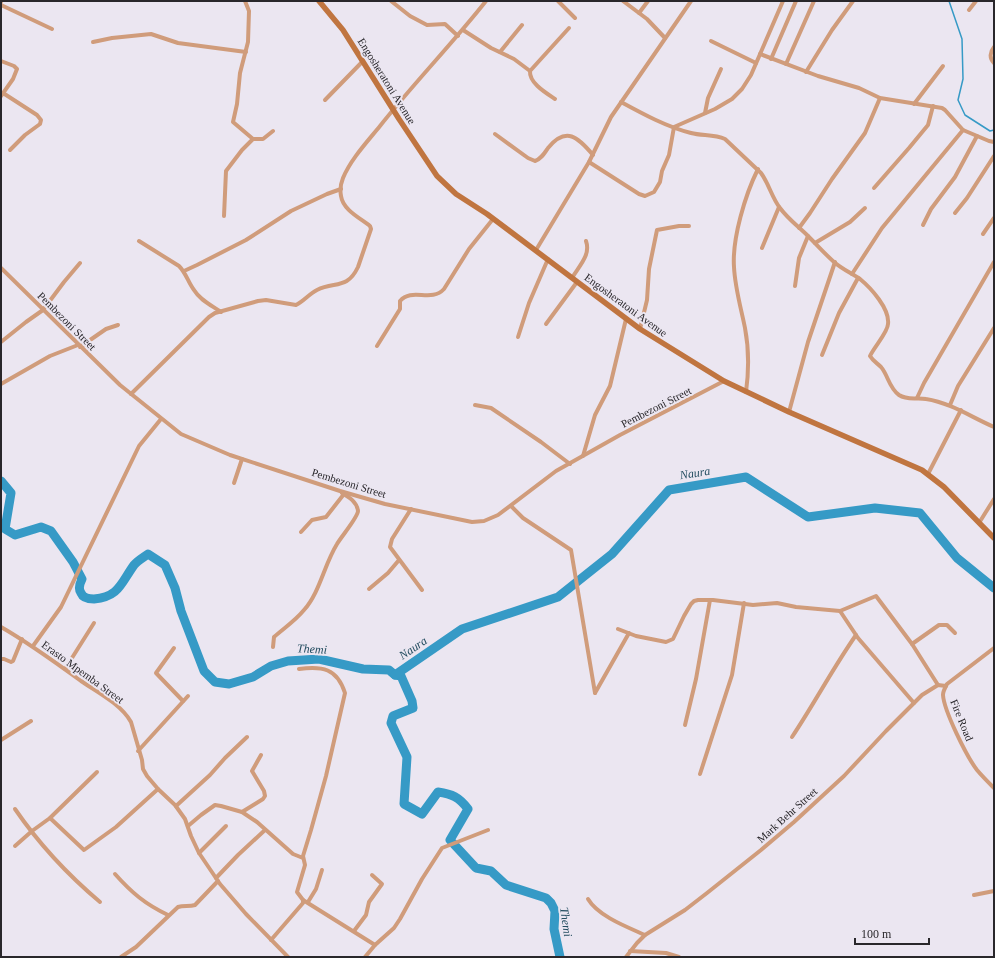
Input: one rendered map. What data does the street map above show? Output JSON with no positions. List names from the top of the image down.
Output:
{
  "streets": {
    "street": [
      "Engosheratoni Avenue",
      "Pembezoni Street",
      "Erasto Mpemba Street",
      "Fire Road",
      "Mark Behr Street"
    ]
  },
  "crossings": [
    ["Engosheratoni Avenue", "Pembezoni Street"]
  ],
  "water": ["Naura", "Themi"],
  "scale_bar": "100 m"
}
